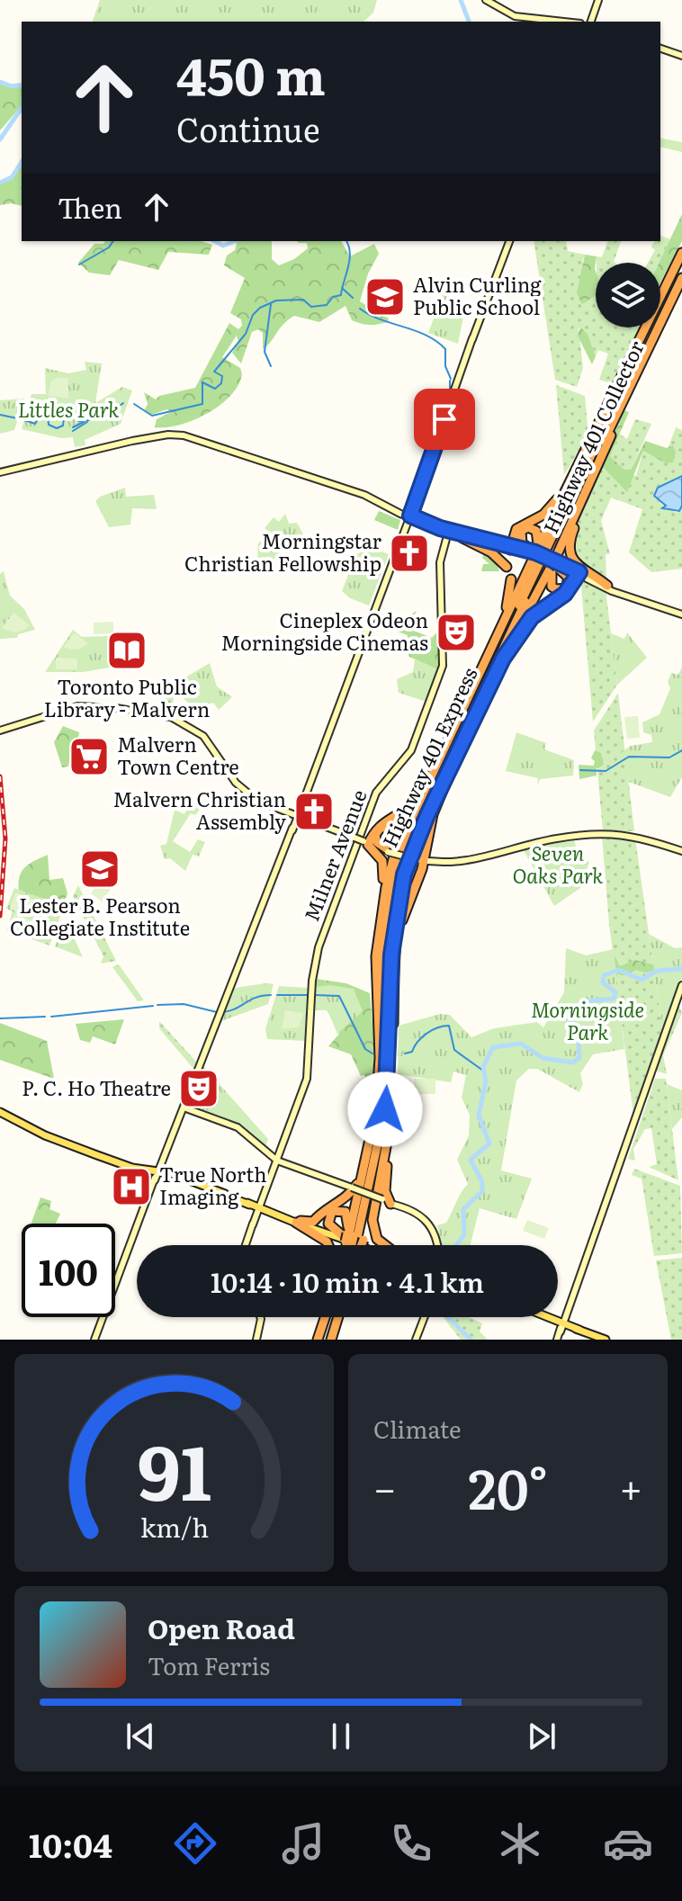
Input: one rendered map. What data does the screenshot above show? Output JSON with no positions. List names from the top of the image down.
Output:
{
  "streets": {
    "highway": ["Highway 401 Collector", "Highway 401 Express"],
    "main road": ["Milner Avenue"]
  },
  "crossings": [
    ["Highway 401 Collector", "Highway 401 Express"]
  ],
  "parks": ["Littles Park", "Seven Oaks Park", "Morningside Park"],
  "places": {
    "school or university": ["Alvin Curling Public School", "Lester B. Pearson Collegiate Institute"],
    "church": ["Morningstar Christian Fellowship", "Malvern Christian Assembly"],
    "theatre": ["Cineplex Odeon Morningside Cinemas", "P. C. Ho Theatre"],
    "library": ["Toronto Public Library - Malvern"],
    "supermarket": ["Malvern Town Centre"],
    "hospital": ["True North Imaging"]
  },
  "page": {
    "turn": ["450 m", "Continue"],
    "then": "Then",
    "limit": "100",
    "trip": "10:14 · 10 min · 4.1 km",
    "tile": "Climate",
    "heat": ["−", "20°", "+"],
    "song": ["Open Road", "Tom Ferris"],
    "tabs": "10:04",
    "gauge": ["91", "km/h"]
  }
}
